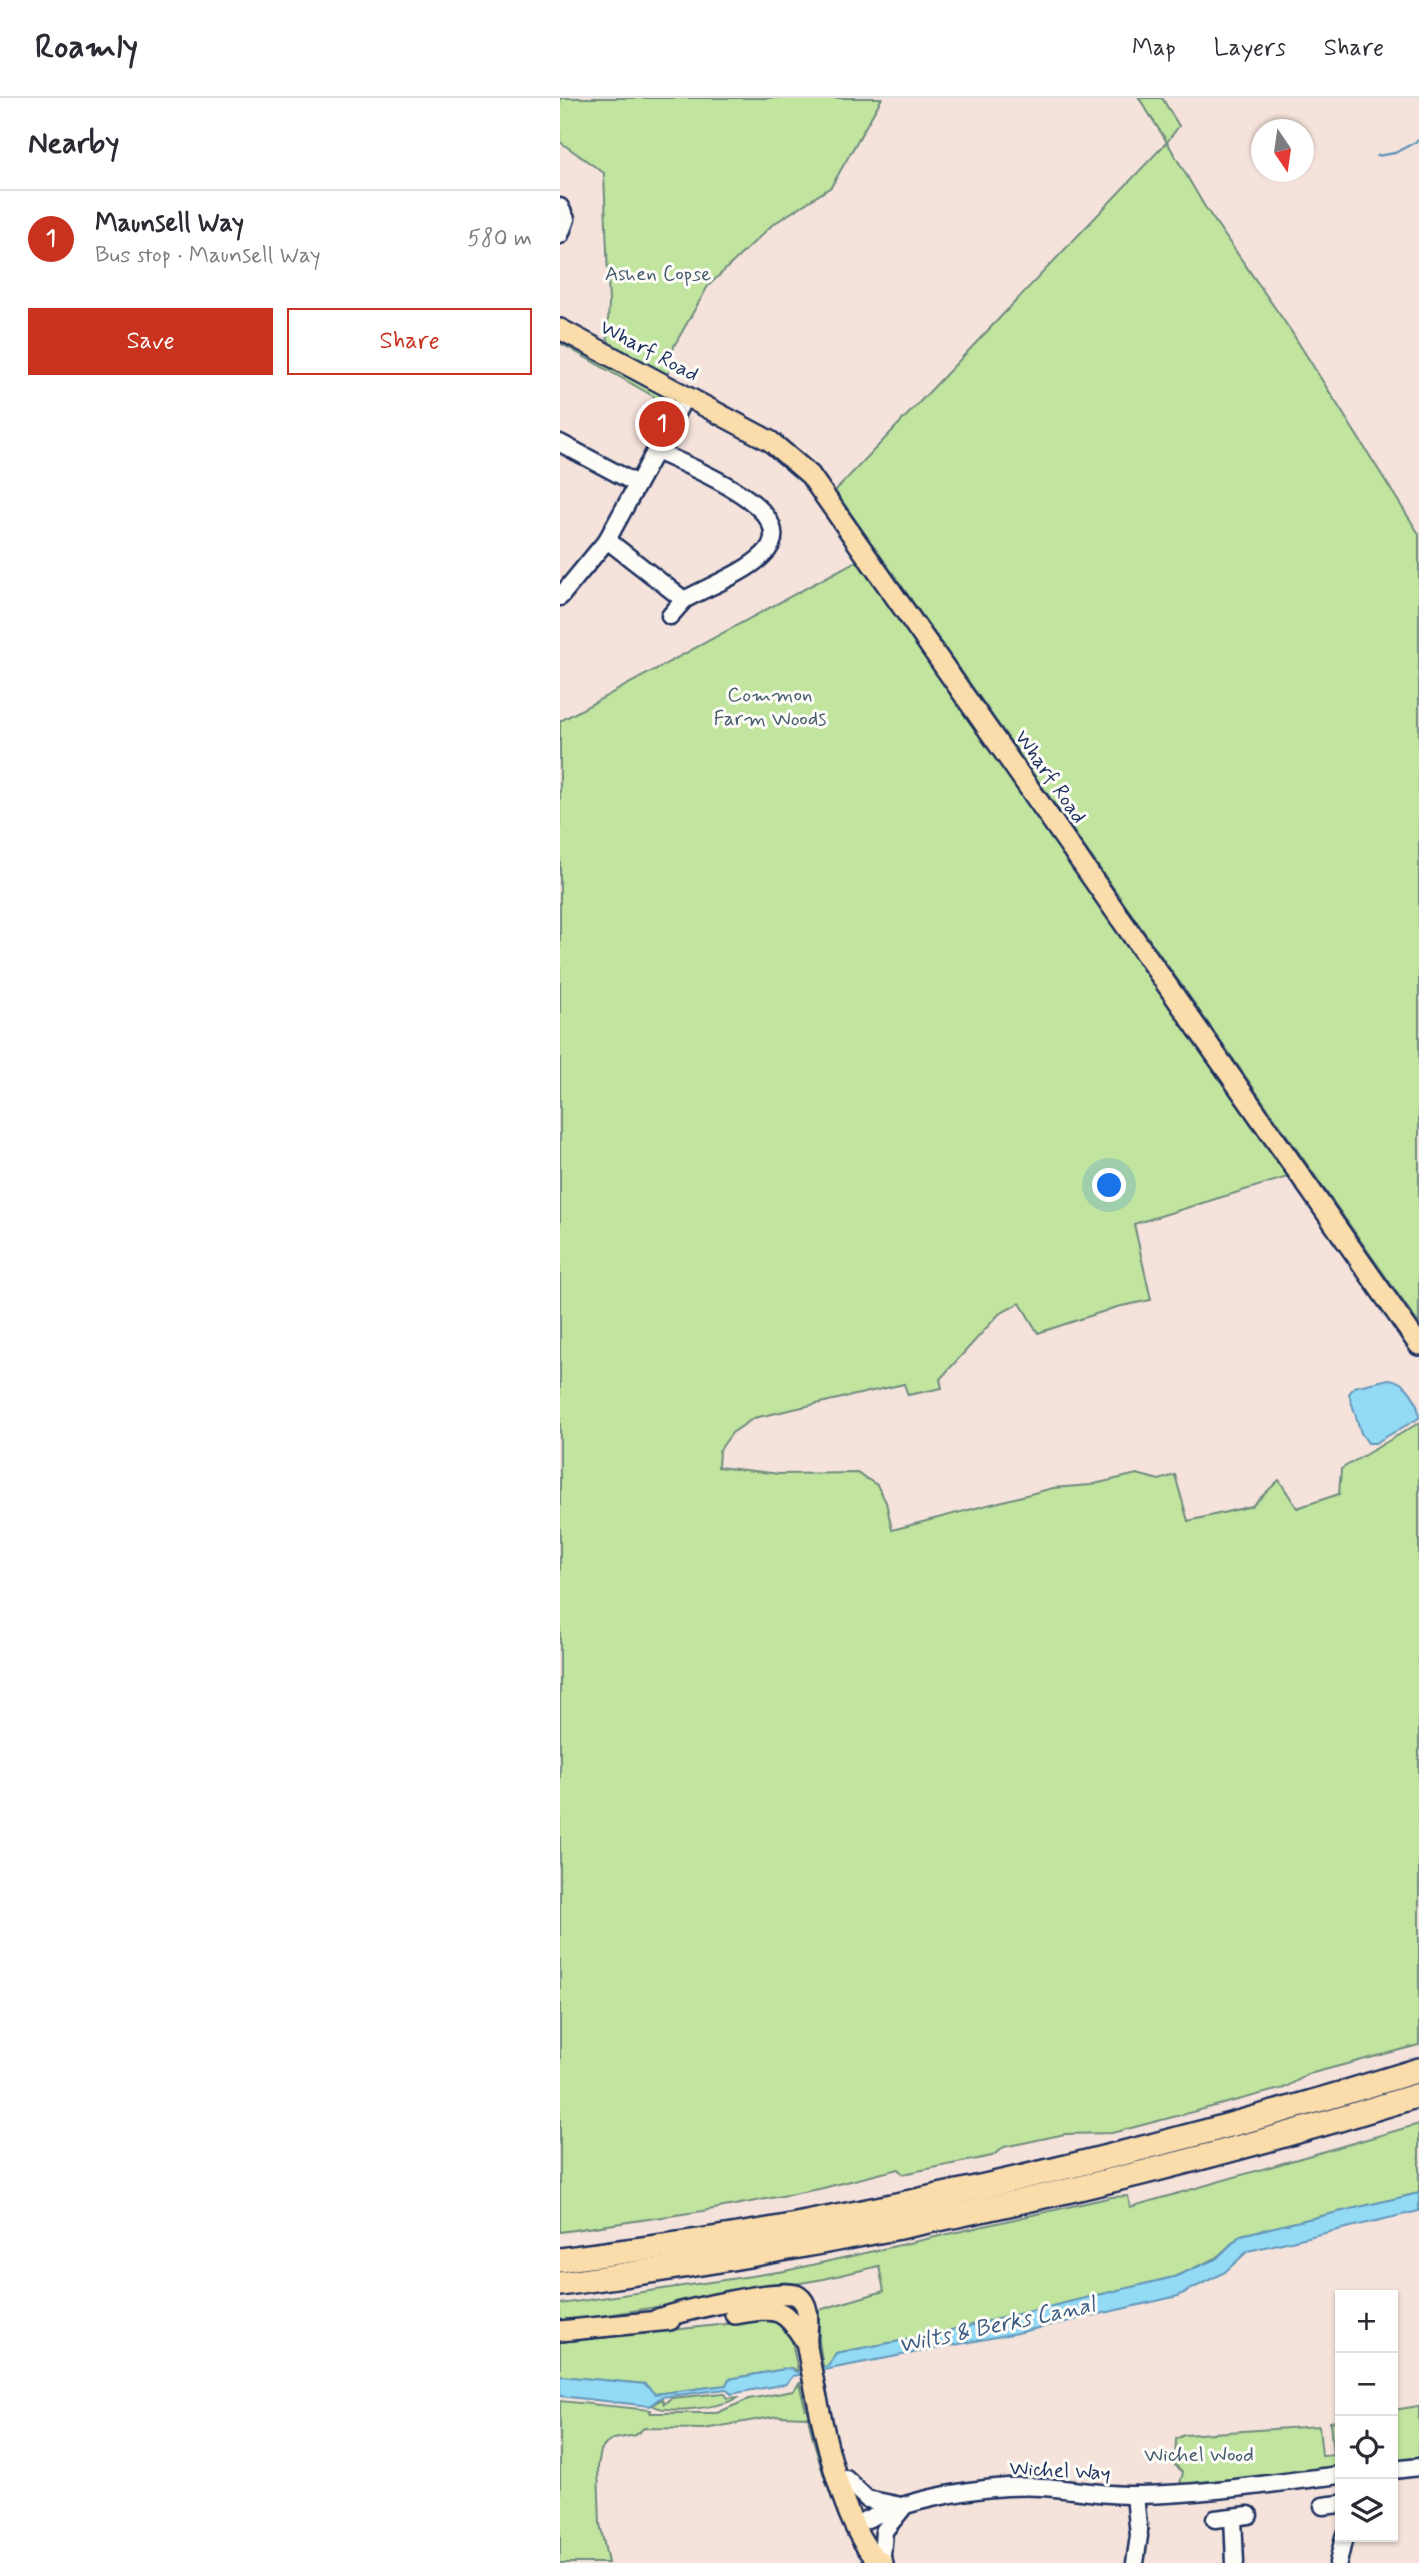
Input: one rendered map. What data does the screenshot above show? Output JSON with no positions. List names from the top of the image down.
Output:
{
  "streets": {
    "main road": ["Wharf Road"],
    "street": ["Wichel Way"]
  },
  "water": ["Wilts & Berks Canal"],
  "parks": ["Ashen Copse", "Common Farm Woods", "Wichel Wood"],
  "north": "bottom",
  "page": {
    "header": "Roamly",
    "nav": ["Map", "Layers", "Share"],
    "heading": "Nearby",
    "list": [
      {
        "mark": "1",
        "name": "Maunsell Way",
        "note": "Bus stop · Maunsell Way",
        "value": "580 m"
      }
    ],
    "buttons": ["Save", "Share"],
    "pins": "1",
    "map_buttons": ["+", "−"]
  }
}
